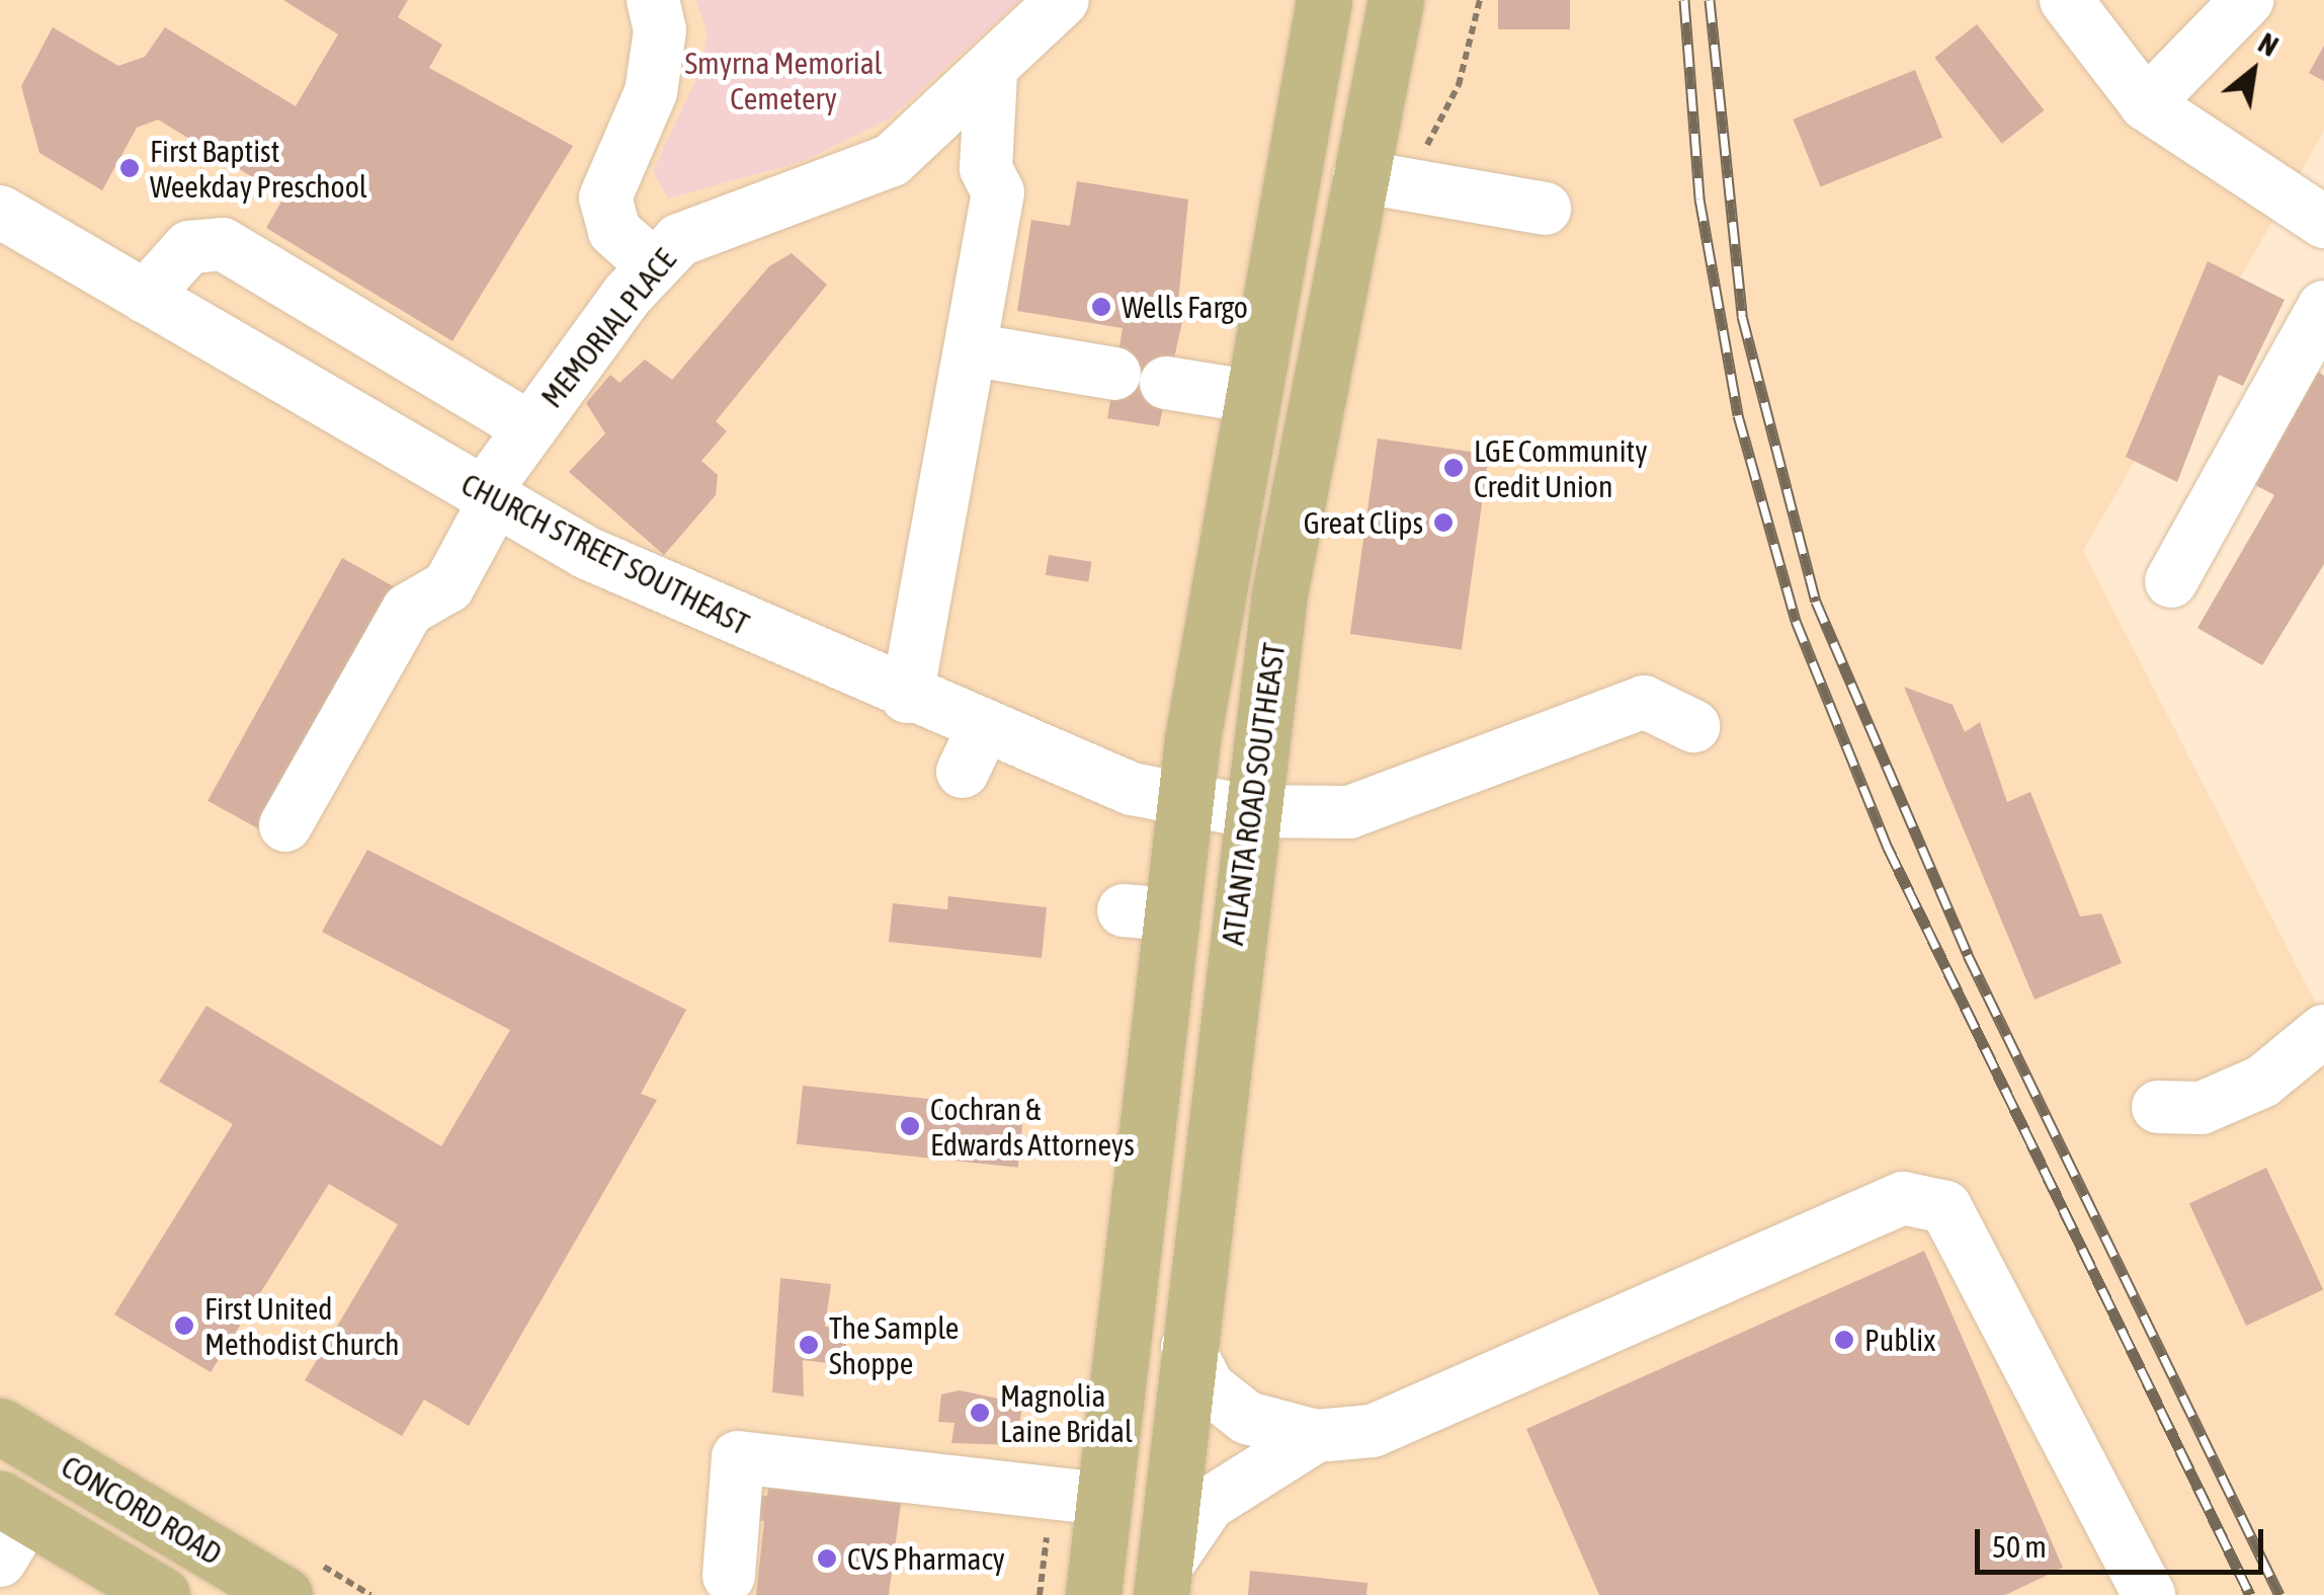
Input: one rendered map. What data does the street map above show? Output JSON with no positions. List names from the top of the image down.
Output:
{
  "streets": {
    "main road": ["ATLANTA ROAD SOUTHEAST", "CONCORD ROAD"],
    "street": ["MEMORIAL PLACE", "CHURCH STREET SOUTHEAST"]
  },
  "crossings": [
    ["MEMORIAL PLACE", "CHURCH STREET SOUTHEAST"],
    ["CHURCH STREET SOUTHEAST", "ATLANTA ROAD SOUTHEAST"]
  ],
  "parks": ["Smyrna Memorial Cemetery"],
  "places": [
    "First Baptist Weekday Preschool",
    "Wells Fargo",
    "LGE Community Credit Union",
    "Great Clips",
    "Cochran & Edwards Attorneys",
    "First United Methodist Church",
    "Publix",
    "The Sample Shoppe",
    "Magnolia Laine Bridal",
    "CVS Pharmacy"
  ],
  "scale_bar": "50 m",
  "north": "top right"
}
